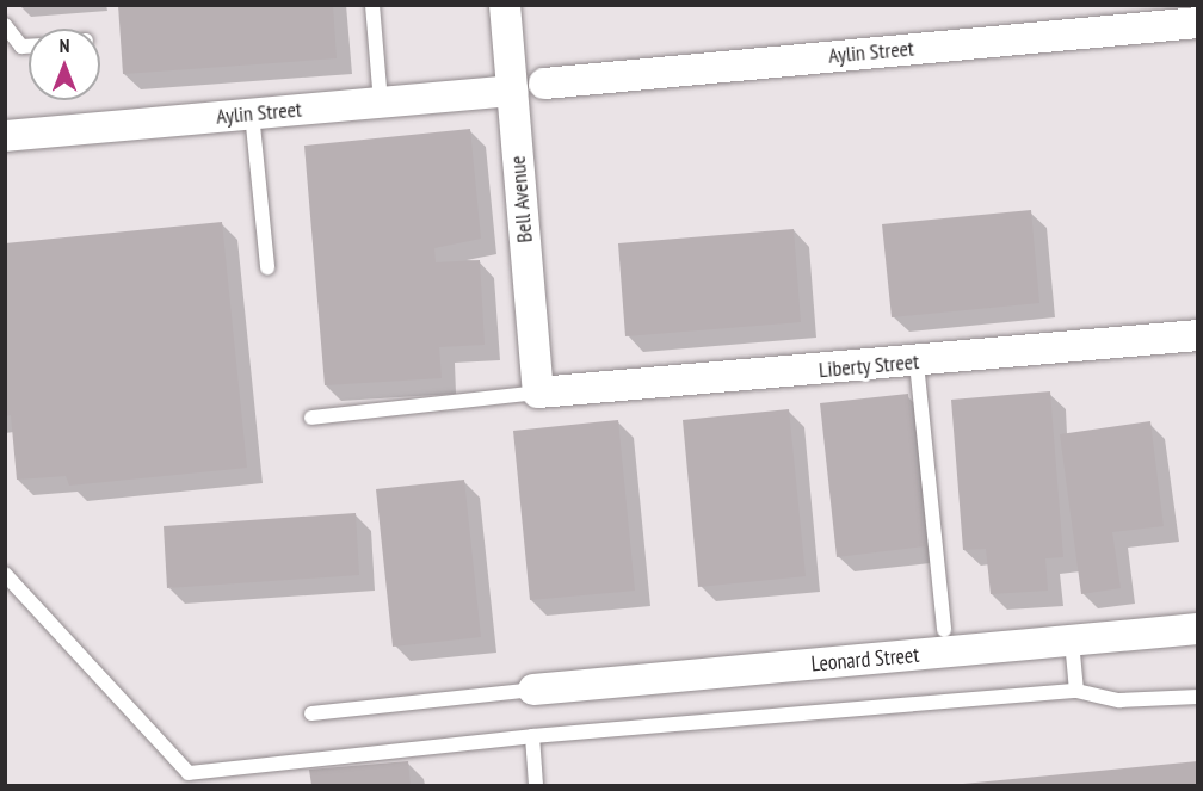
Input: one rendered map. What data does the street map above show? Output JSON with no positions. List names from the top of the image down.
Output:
{
  "streets": {
    "street": [
      "Aylin Street",
      "Bell Avenue",
      "Liberty Street",
      "Leonard Street"
    ]
  },
  "crossings": [
    ["Aylin Street", "Bell Avenue"],
    ["Bell Avenue", "Liberty Street"]
  ],
  "north": "top"
}
